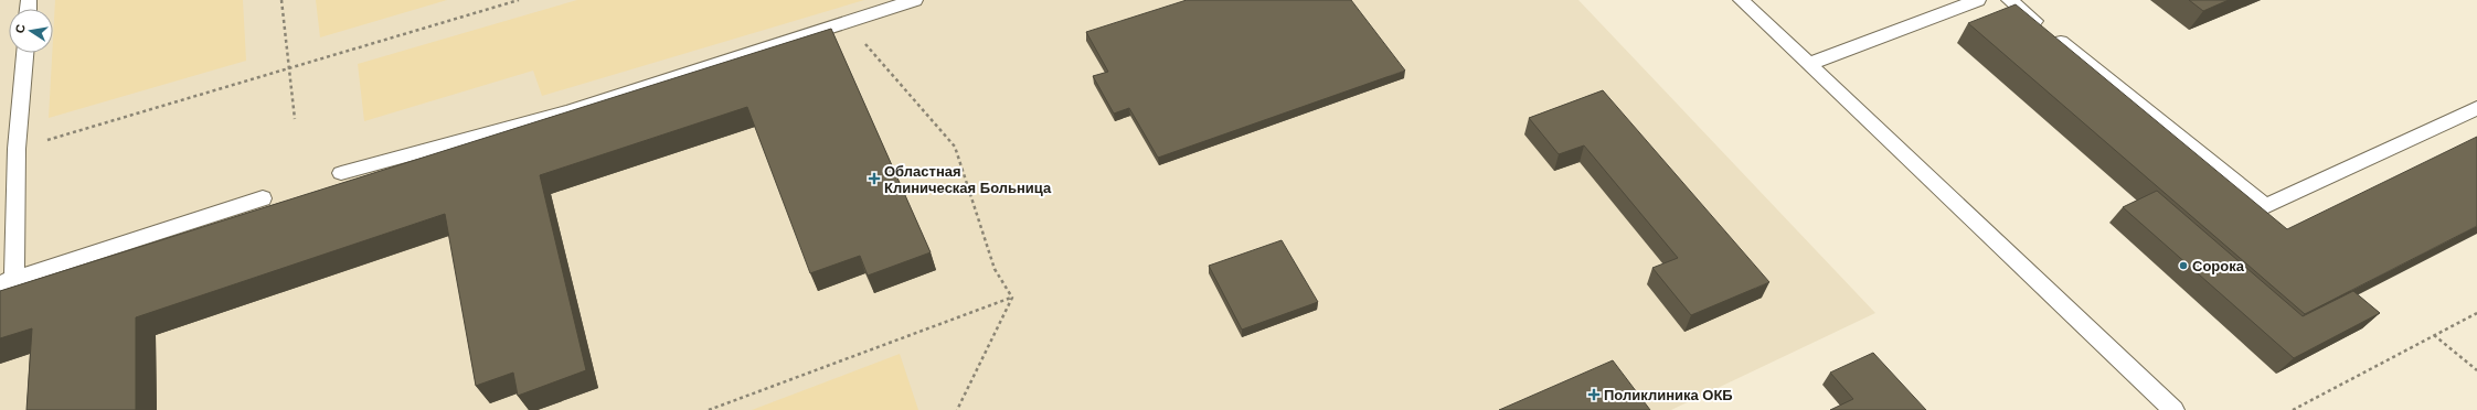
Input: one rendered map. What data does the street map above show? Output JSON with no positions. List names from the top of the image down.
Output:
{
  "places": {
    "health": ["Областная Клиническая Больница", "Поликлиника ОКБ"],
    "other": ["Сорока"]
  },
  "north": "left"
}
